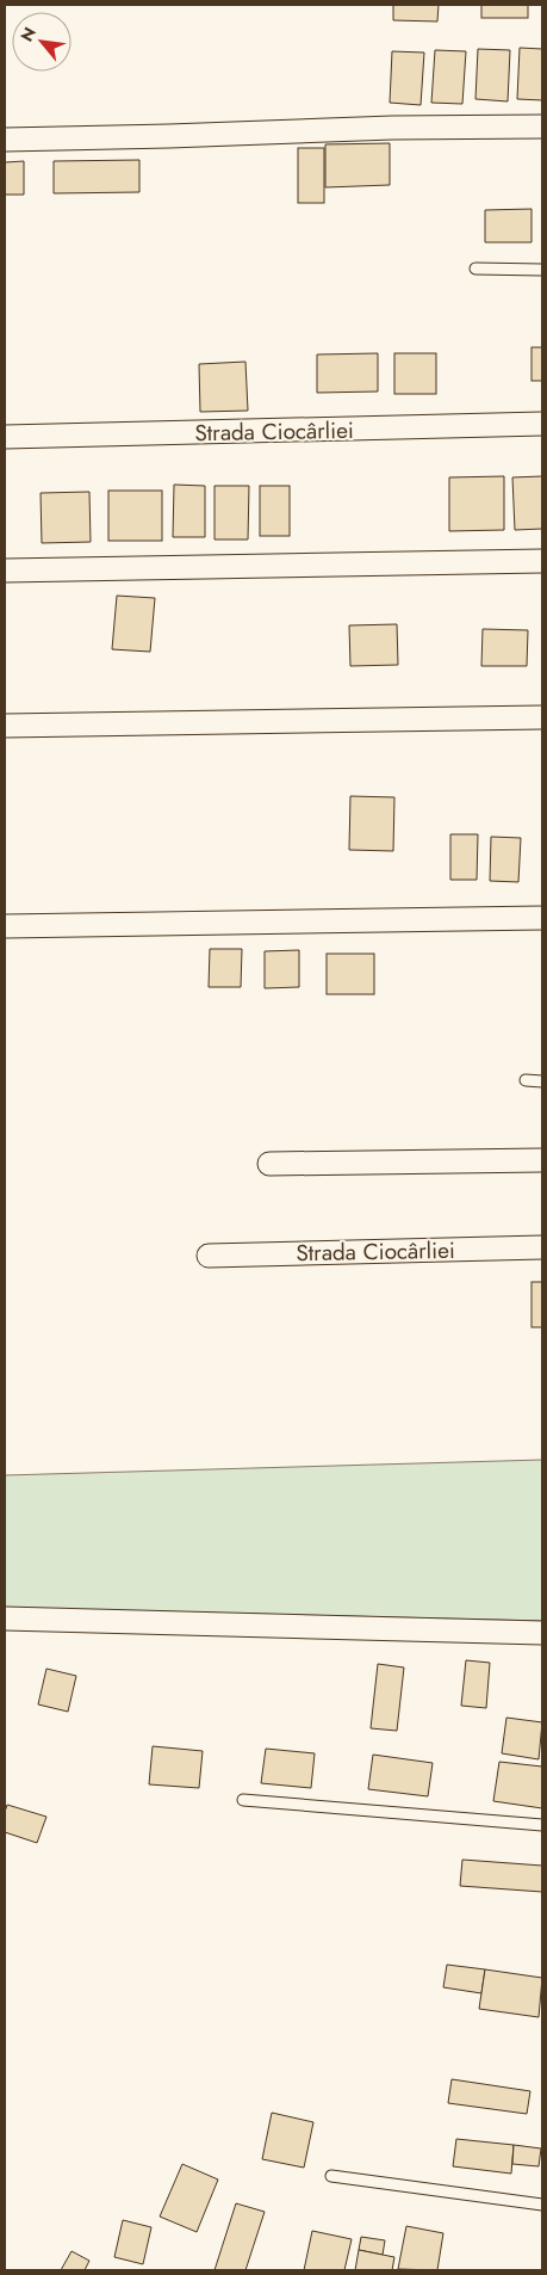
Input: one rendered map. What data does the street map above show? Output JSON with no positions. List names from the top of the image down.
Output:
{
  "streets": {
    "street": ["Strada Ciocârliei"]
  },
  "north": "top left"
}
